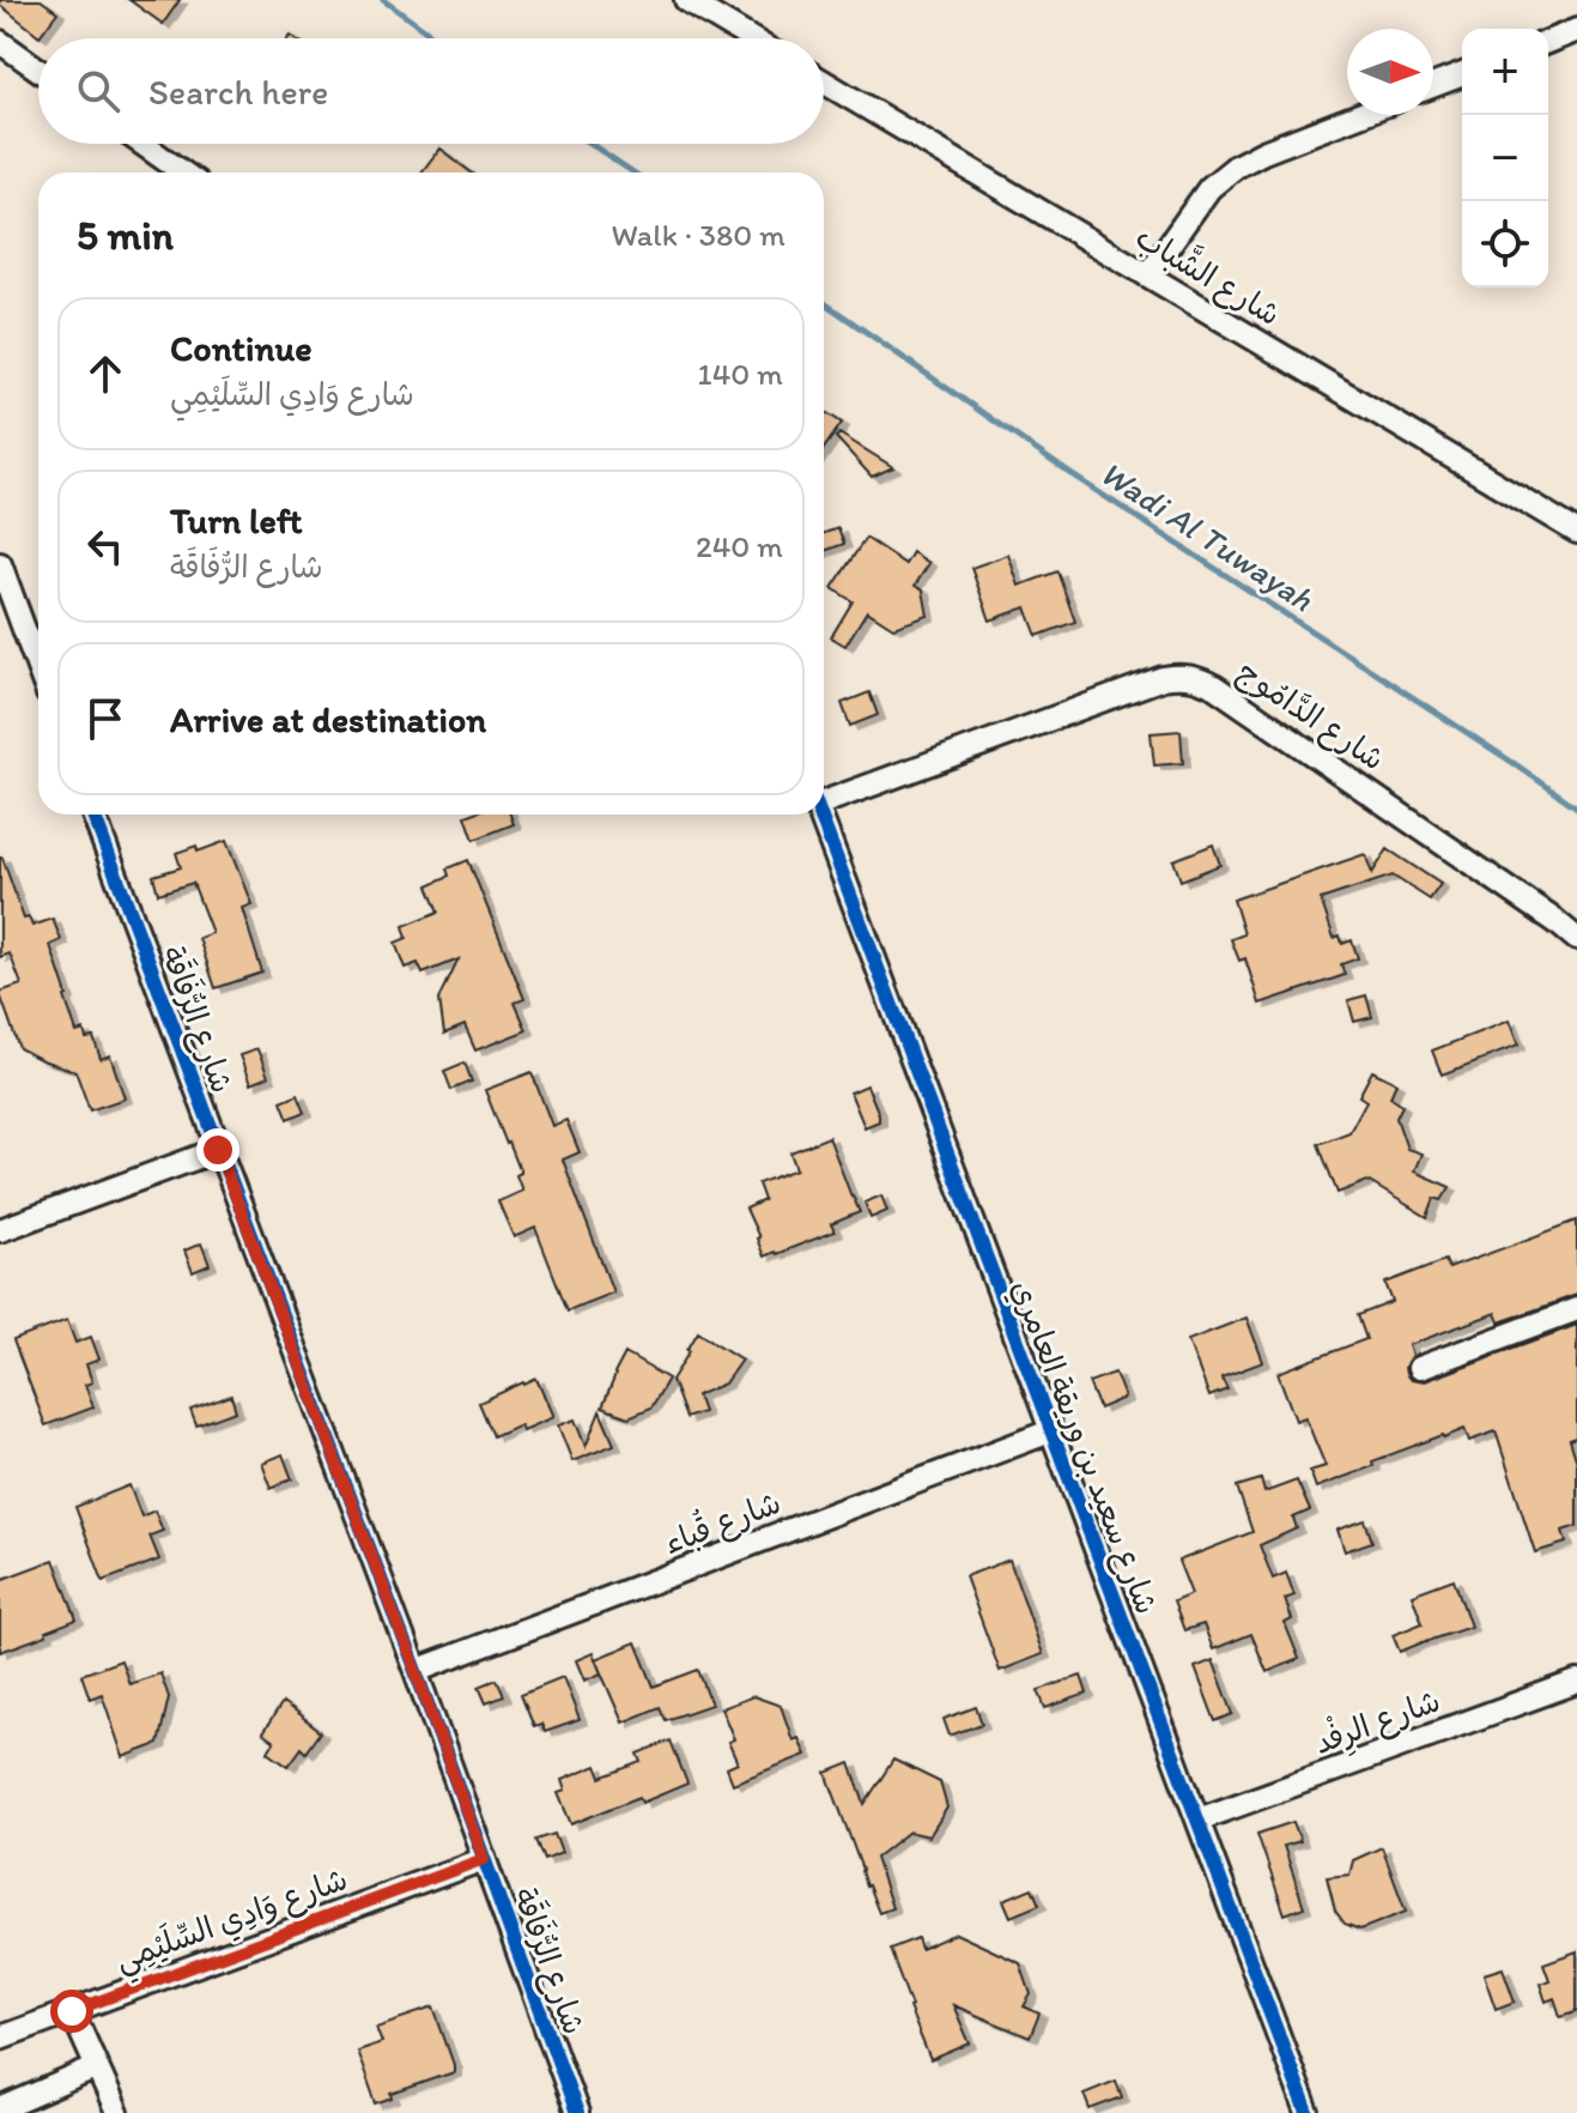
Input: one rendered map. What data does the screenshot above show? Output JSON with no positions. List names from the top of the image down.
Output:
{
  "streets": {
    "street": [
      "شارع الشَّباب",
      "شارع الدَّامُوج",
      "شارع الرُّفَاقَة",
      "شارع سعيد بن وريقة العامري",
      "شارع قُباء",
      "شارع الرِفْد",
      "شارع وَادِي السِّلَيْمِي"
    ]
  },
  "crossings": [
    ["شارع الرُّفَاقَة", "شارع قُباء"],
    ["شارع الرُّفَاقَة", "شارع وَادِي السِّلَيْمِي"],
    ["شارع سعيد بن وريقة العامري", "شارع قُباء"],
    ["شارع سعيد بن وريقة العامري", "شارع الرِفْد"]
  ],
  "water": ["Wadi Al Tuwayah"],
  "north": "right",
  "page": {
    "map_buttons": ["+", "−"],
    "search": "Search here",
    "heading": ["5 min", "Walk · 380 m"],
    "list": [
      ["Continue", "شارع وَادِي السِّلَيْمِي", "140 m"],
      ["Turn left", "شارع الرُّفَاقَة", "240 m"],
      "Arrive at destination"
    ]
  }
}
